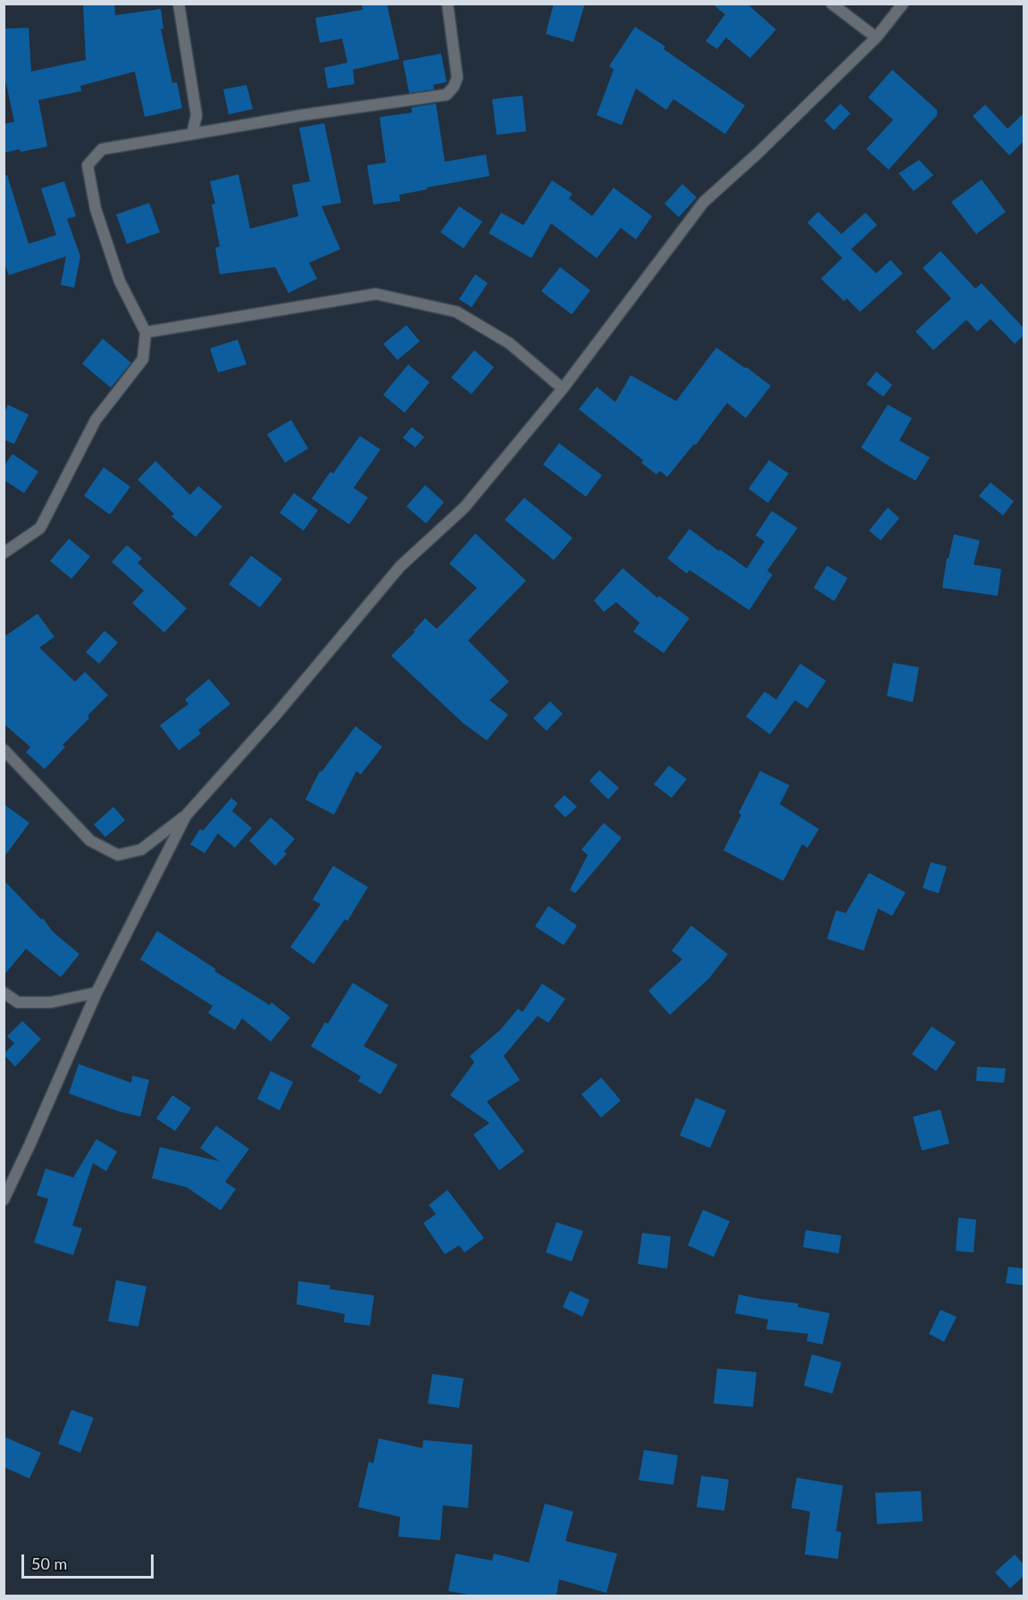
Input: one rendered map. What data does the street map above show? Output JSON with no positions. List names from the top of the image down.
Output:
{
  "scale_bar": "50 m"
}
